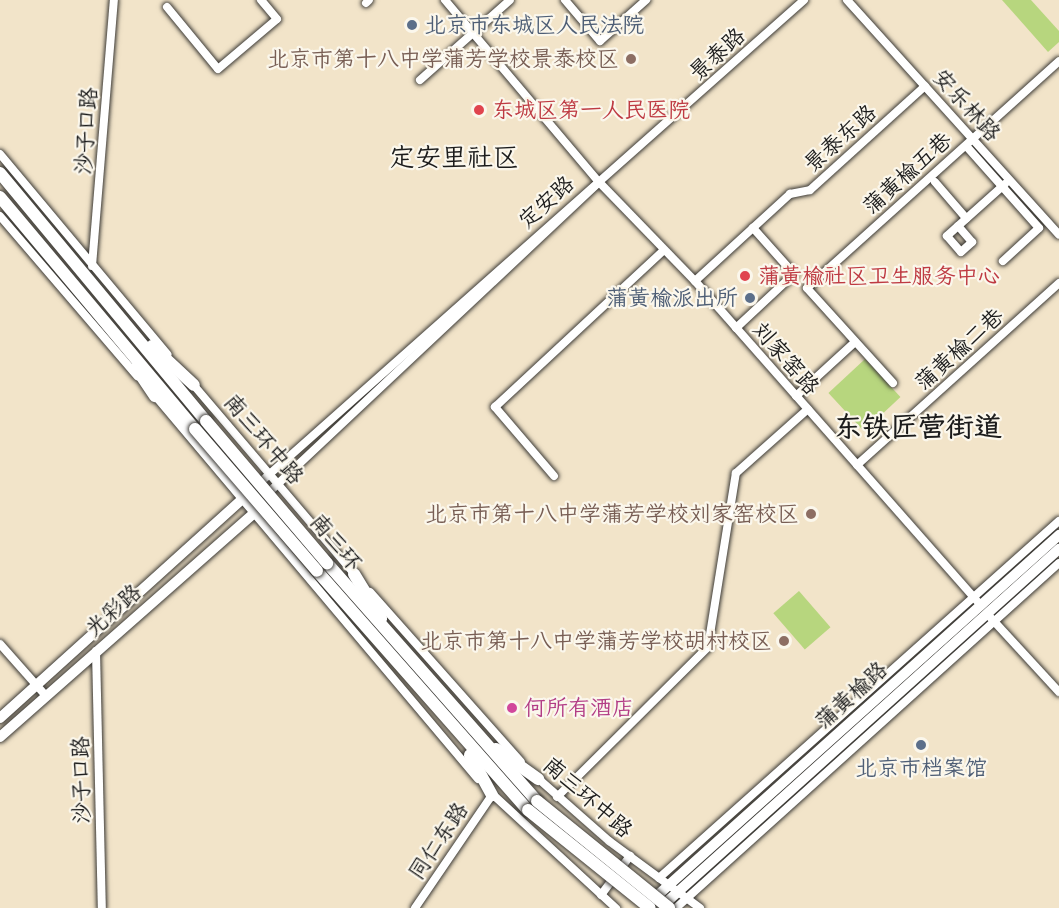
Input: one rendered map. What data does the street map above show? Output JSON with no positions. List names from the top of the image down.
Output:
{
  "streets": {
    "highway": ["南三环"],
    "main road": ["光彩路", "蒲黄榆路"],
    "street": [
      "景泰路",
      "安乐林路",
      "沙子口路",
      "景泰东路",
      "蒲黄榆五巷",
      "定安路",
      "蒲黄榆二巷",
      "刘家窑路",
      "南三环中路",
      "同仁东路"
    ]
  },
  "crossings": [
    ["景泰路", "定安路"],
    ["景泰路", "刘家窑路"],
    ["安乐林路", "景泰东路"],
    ["安乐林路", "蒲黄榆五巷"],
    ["沙子口路", "南三环中路"],
    ["沙子口路", "光彩路"],
    ["景泰东路", "刘家窑路"],
    ["定安路", "刘家窑路"],
    ["定安路", "南三环中路"],
    ["定安路", "光彩路"],
    ["蒲黄榆二巷", "刘家窑路"],
    ["刘家窑路", "蒲黄榆路"],
    ["南三环中路", "蒲黄榆路"]
  ],
  "districts": ["定安里社区", "东铁匠营街道"],
  "places": [
    "北京市东城区人民法院",
    "北京市第十八中学蒲芳学校景泰校区",
    "东城区第一人民医院",
    "蒲黄榆社区卫生服务中心",
    "蒲黄榆派出所",
    "北京市第十八中学蒲芳学校刘家窑校区",
    "北京市第十八中学蒲芳学校胡村校区",
    "何所有酒店",
    "北京市档案馆"
  ]
}
